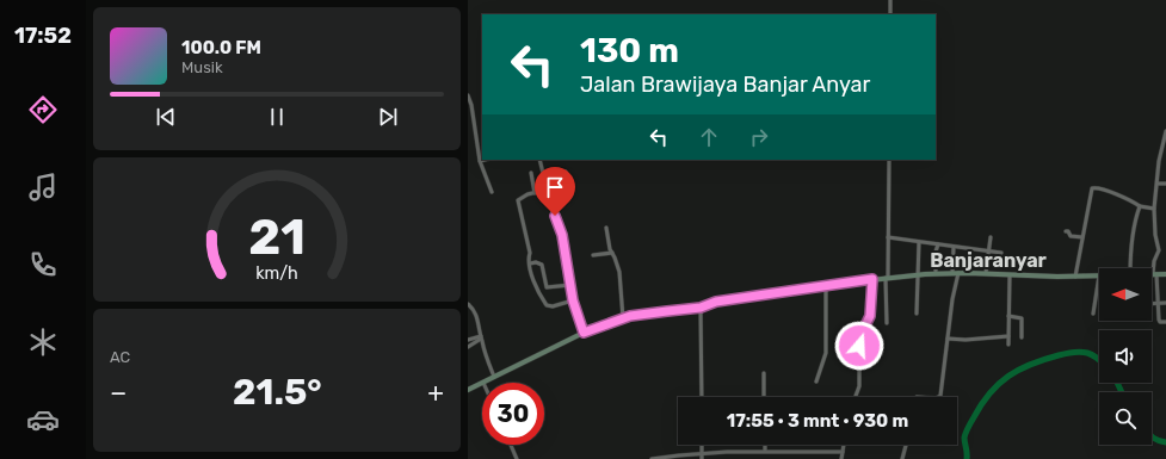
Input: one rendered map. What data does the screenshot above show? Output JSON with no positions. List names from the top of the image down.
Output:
{
  "districts": ["Banjaranyar"],
  "north": "left",
  "page": {
    "tabs": "17:52",
    "turn": ["130 m", "Jalan Brawijaya Banjar Anyar"],
    "song": ["100.0 FM", "Musik"],
    "tile": "AC",
    "heat": ["−", "21.5°", "+"],
    "limit": "30",
    "trip": "17:55 · 3 mnt · 930 m",
    "gauge": ["21", "km/h"]
  }
}
